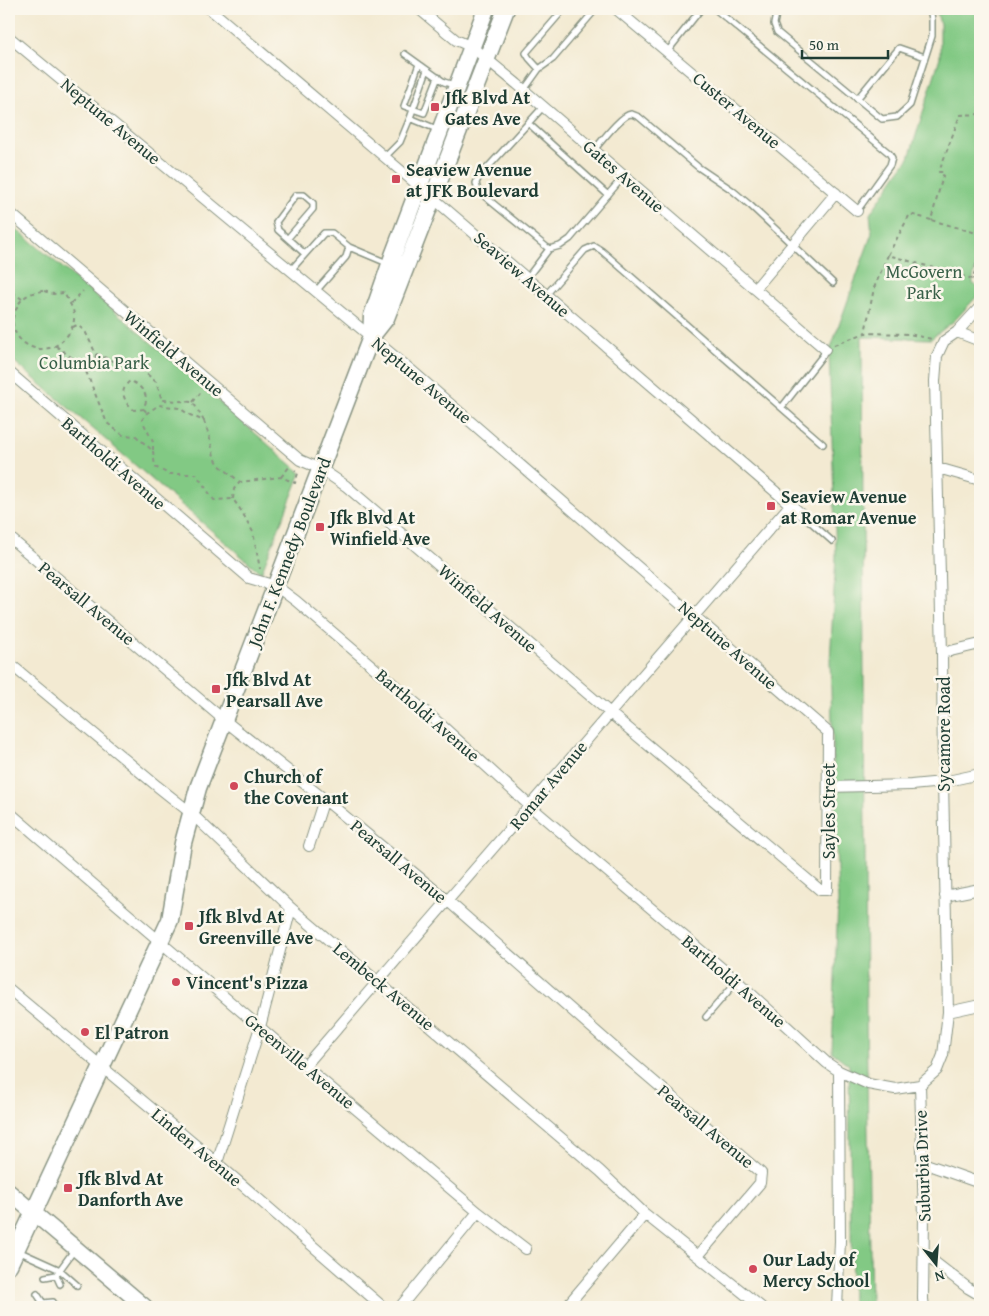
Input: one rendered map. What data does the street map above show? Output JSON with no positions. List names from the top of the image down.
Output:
{
  "streets": {
    "main road": ["John F. Kennedy Boulevard"],
    "street": [
      "Custer Avenue",
      "Neptune Avenue",
      "Gates Avenue",
      "Seaview Avenue",
      "Winfield Avenue",
      "Bartholdi Avenue",
      "Pearsall Avenue",
      "Sycamore Road",
      "Romar Avenue",
      "Sayles Street",
      "Lembeck Avenue",
      "Greenville Avenue",
      "Linden Avenue",
      "Suburbia Drive"
    ]
  },
  "crossings": [
    ["Neptune Avenue", "John F. Kennedy Boulevard"],
    ["Neptune Avenue", "Romar Avenue"],
    ["Neptune Avenue", "Sayles Street"],
    ["Gates Avenue", "John F. Kennedy Boulevard"],
    ["Seaview Avenue", "John F. Kennedy Boulevard"],
    ["Seaview Avenue", "Romar Avenue"],
    ["Winfield Avenue", "John F. Kennedy Boulevard"],
    ["Winfield Avenue", "Romar Avenue"],
    ["Winfield Avenue", "Sayles Street"],
    ["Bartholdi Avenue", "John F. Kennedy Boulevard"],
    ["Bartholdi Avenue", "Romar Avenue"],
    ["John F. Kennedy Boulevard", "Pearsall Avenue"],
    ["John F. Kennedy Boulevard", "Lembeck Avenue"],
    ["John F. Kennedy Boulevard", "Greenville Avenue"],
    ["John F. Kennedy Boulevard", "Linden Avenue"],
    ["Pearsall Avenue", "Romar Avenue"],
    ["Pearsall Avenue", "Lembeck Avenue"],
    ["Sycamore Road", "Suburbia Drive"],
    ["Romar Avenue", "Lembeck Avenue"],
    ["Romar Avenue", "Greenville Avenue"]
  ],
  "parks": ["McGovern Park", "Columbia Park"],
  "places": {
    "transit": [
      "Jfk Blvd At Gates Ave",
      "Seaview Avenue at JFK Boulevard",
      "Seaview Avenue at Romar Avenue",
      "Jfk Blvd At Winfield Ave",
      "Jfk Blvd At Pearsall Ave",
      "Jfk Blvd At Greenville Ave",
      "Jfk Blvd At Danforth Ave"
    ],
    "other": [
      "Church of the Covenant",
      "Vincent's Pizza",
      "El Patron",
      "Our Lady of Mercy School"
    ]
  },
  "scale_bar": "50 m",
  "north": "bottom"
}
